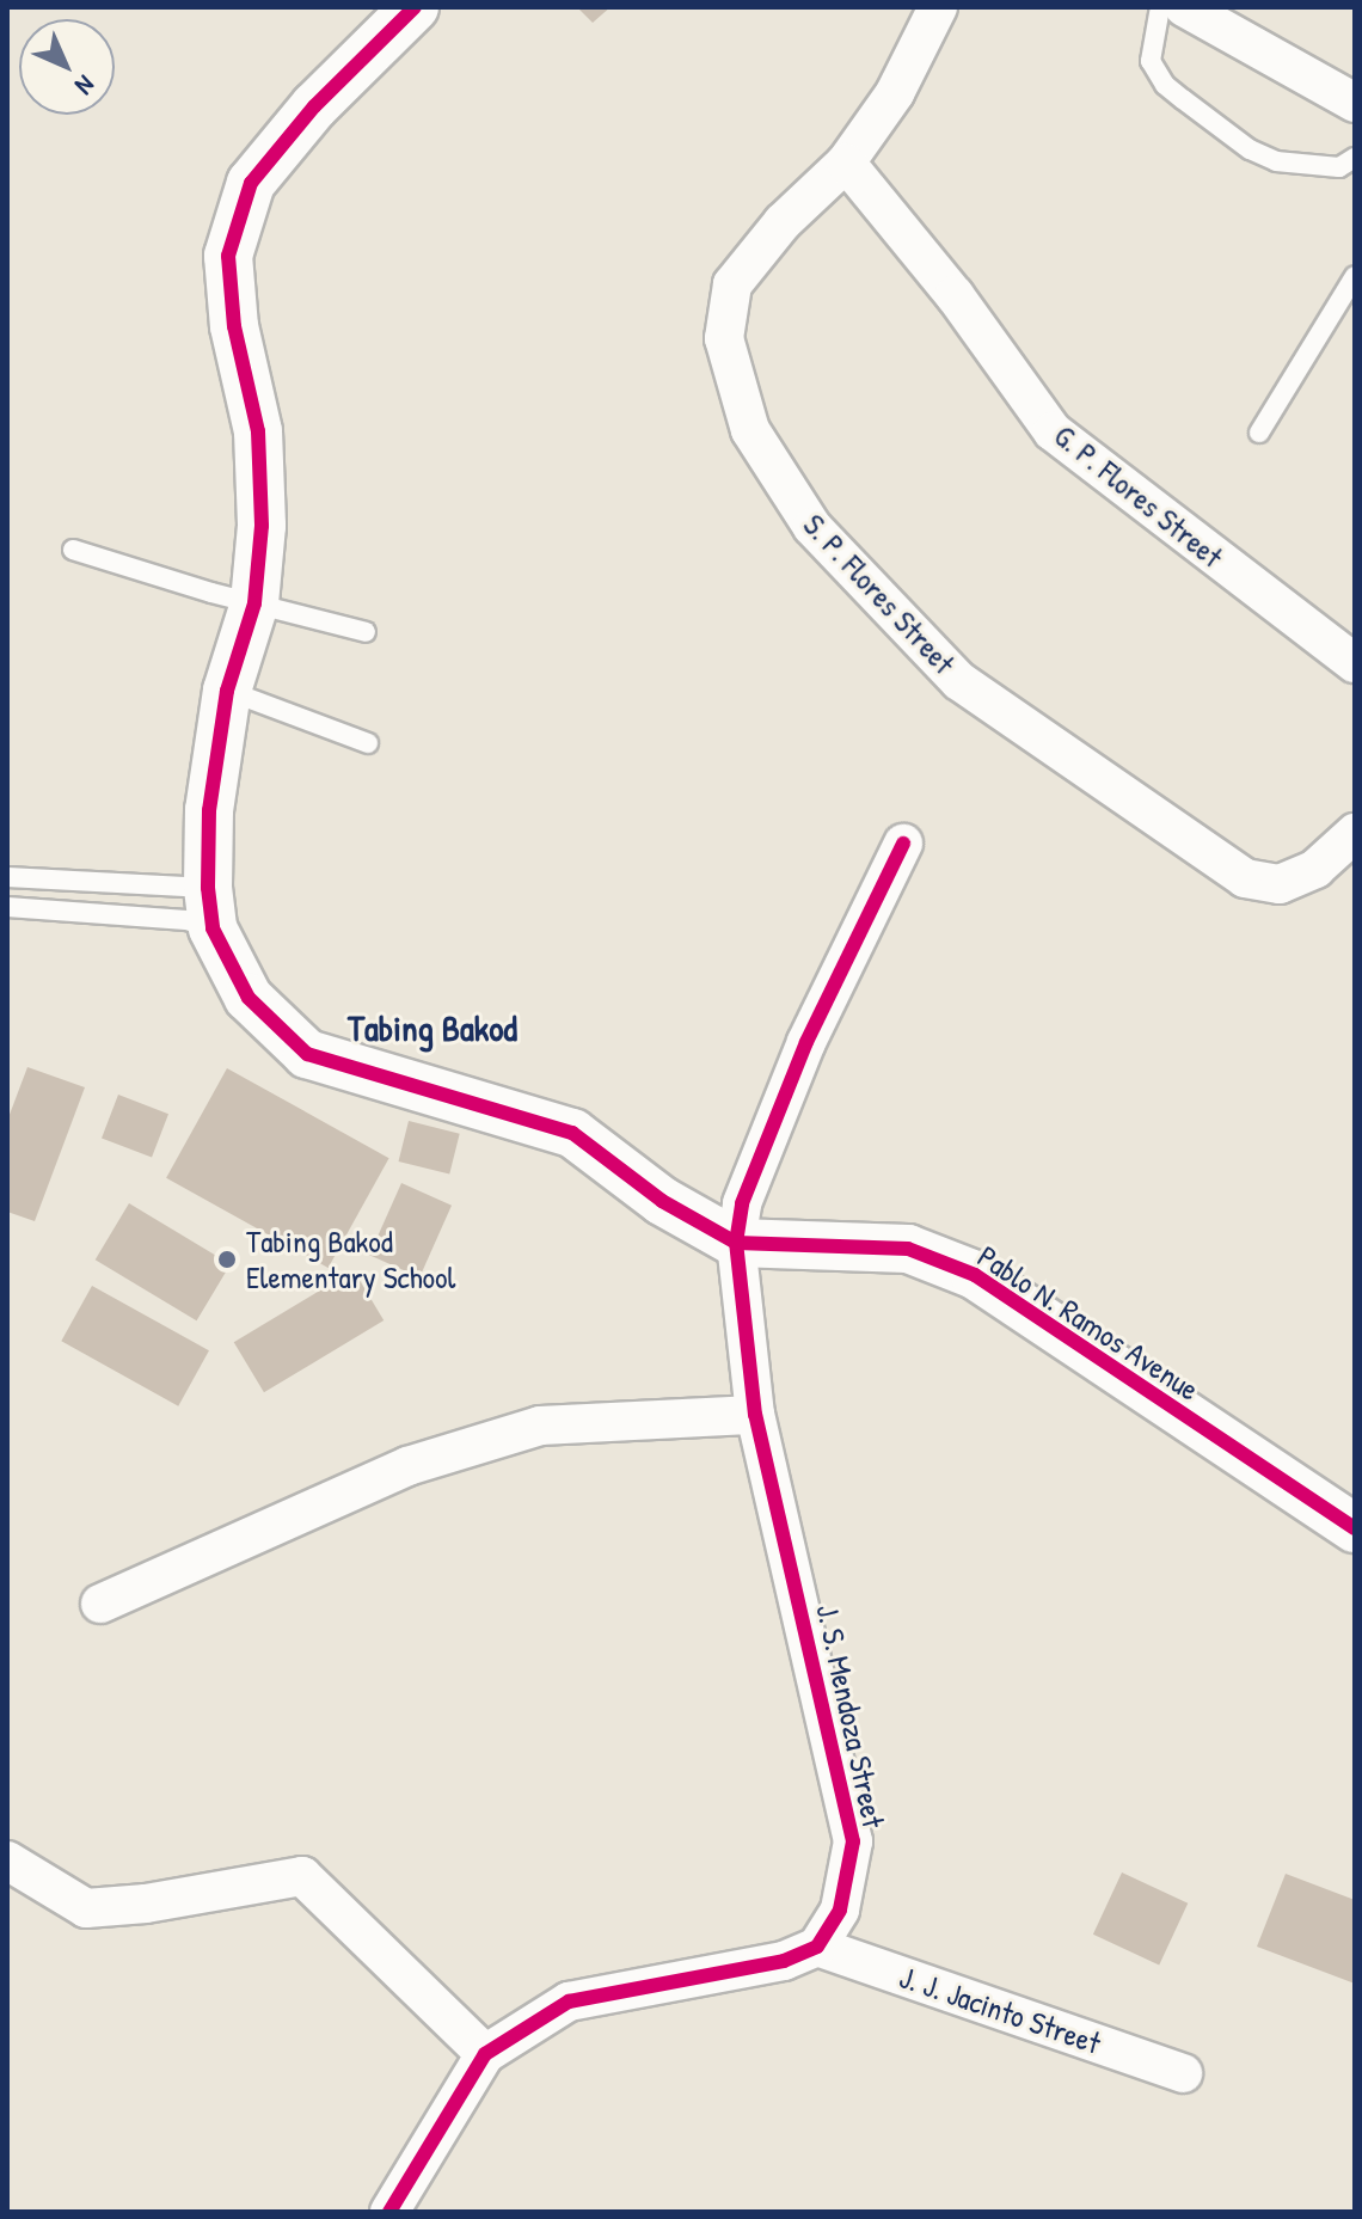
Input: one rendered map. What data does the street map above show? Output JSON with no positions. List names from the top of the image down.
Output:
{
  "streets": {
    "street": [
      "G. P. Flores Street",
      "S. P. Flores Street",
      "Pablo N. Ramos Avenue",
      "J. S. Mendoza Street",
      "J. J. Jacinto Street"
    ]
  },
  "crossings": [
    ["G. P. Flores Street", "S. P. Flores Street"],
    ["Pablo N. Ramos Avenue", "J. S. Mendoza Street"],
    ["J. S. Mendoza Street", "J. J. Jacinto Street"]
  ],
  "districts": ["Tabing Bakod"],
  "places": ["Tabing Bakod Elementary School"],
  "north": "bottom right"
}
